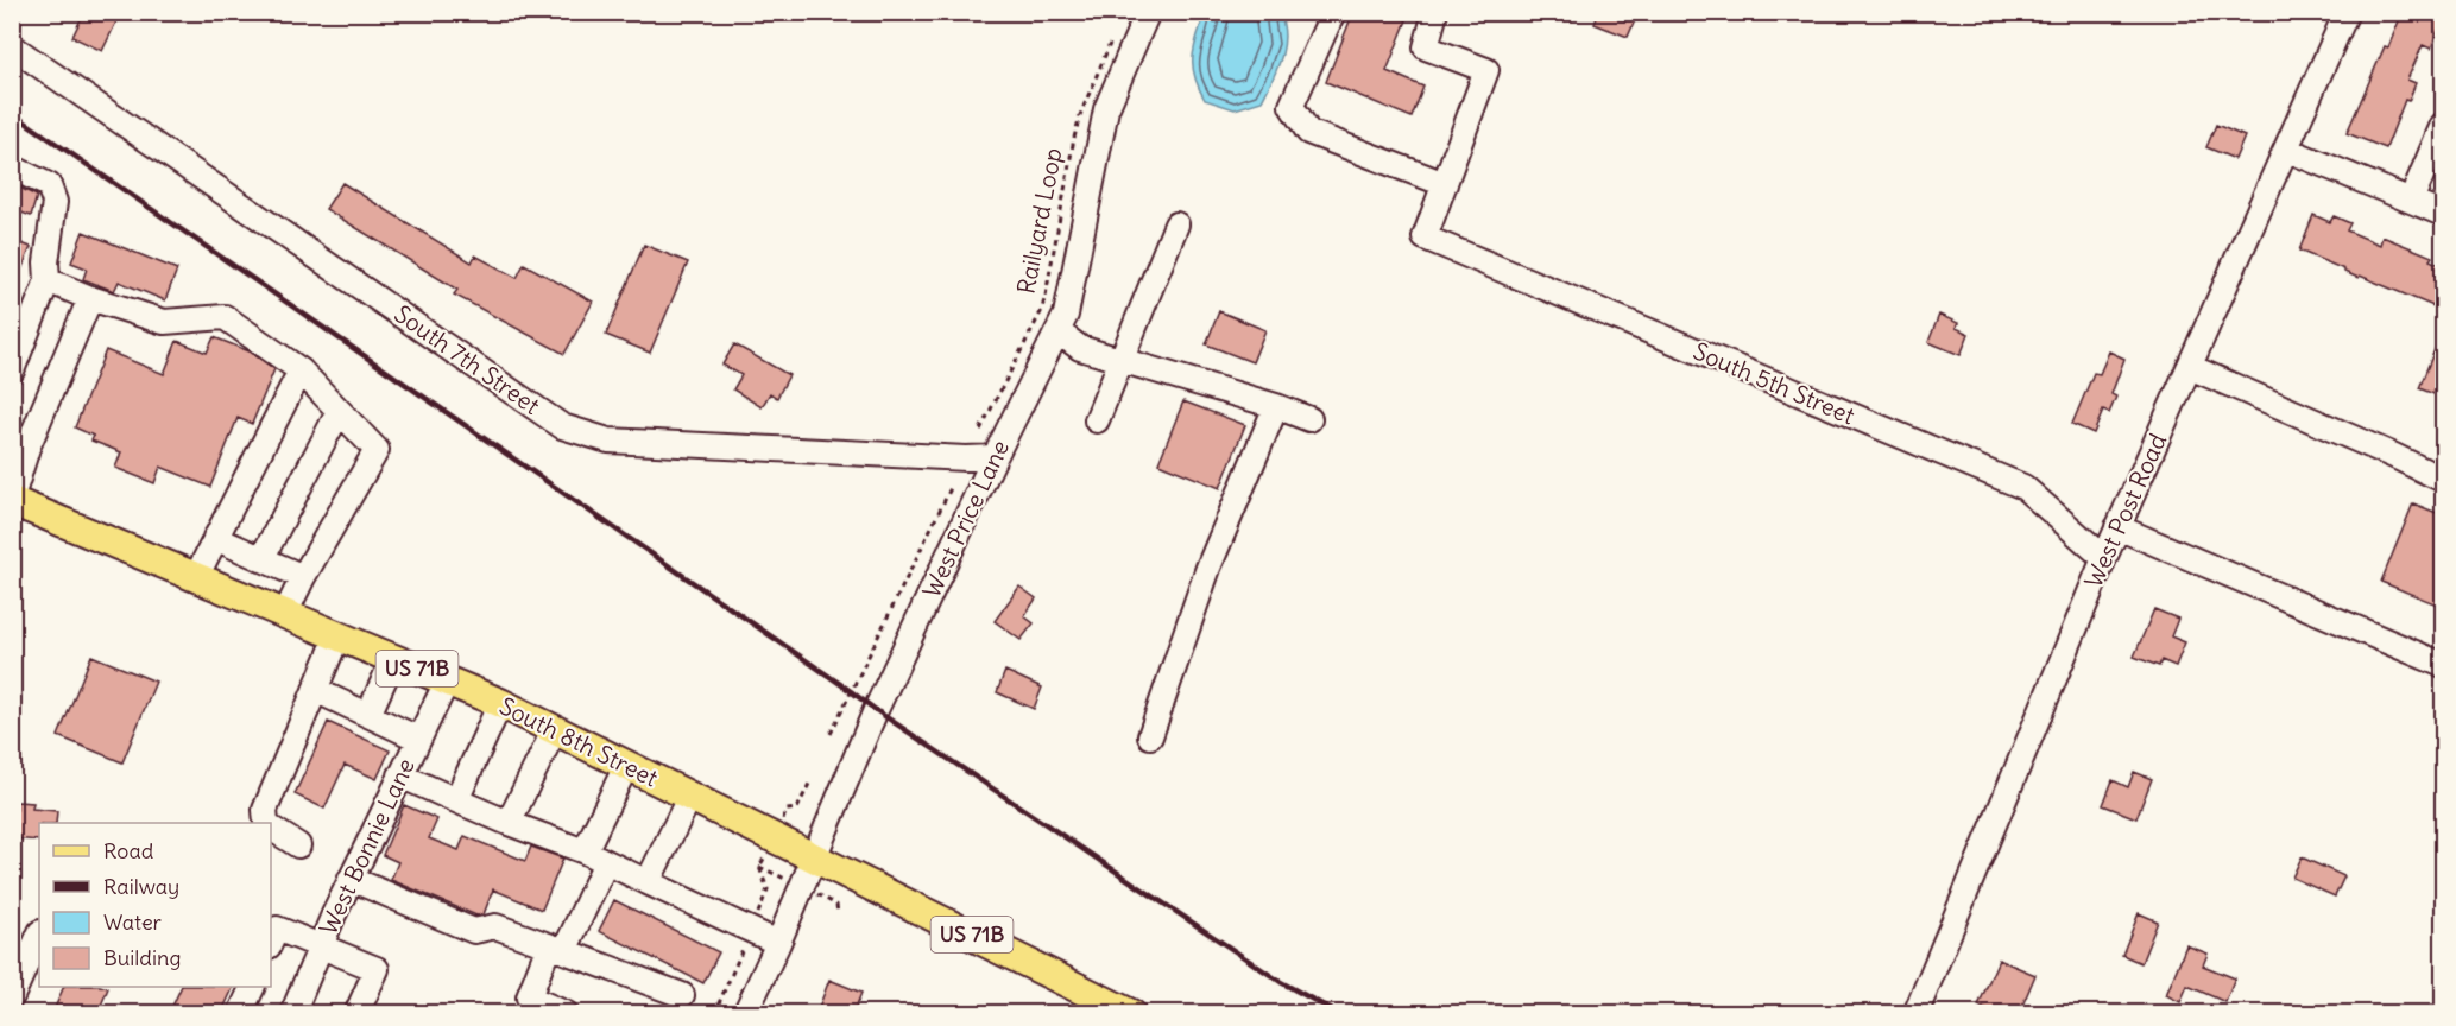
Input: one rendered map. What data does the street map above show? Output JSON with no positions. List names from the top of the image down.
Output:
{
  "streets": {
    "main road": ["US 71B", "South 8th Street"],
    "street": [
      "South 7th Street",
      "South 5th Street",
      "West Post Road",
      "West Price Lane",
      "West Bonnie Lane"
    ],
    "path": ["Railyard Loop"]
  },
  "crossings": [
    ["South 7th Street", "West Price Lane"],
    ["South 5th Street", "West Post Road"],
    ["West Price Lane", "South 8th Street"],
    ["South 8th Street", "West Bonnie Lane"]
  ],
  "legend": [
    "Road",
    "Railway",
    "Water",
    "Building"
  ]
}
